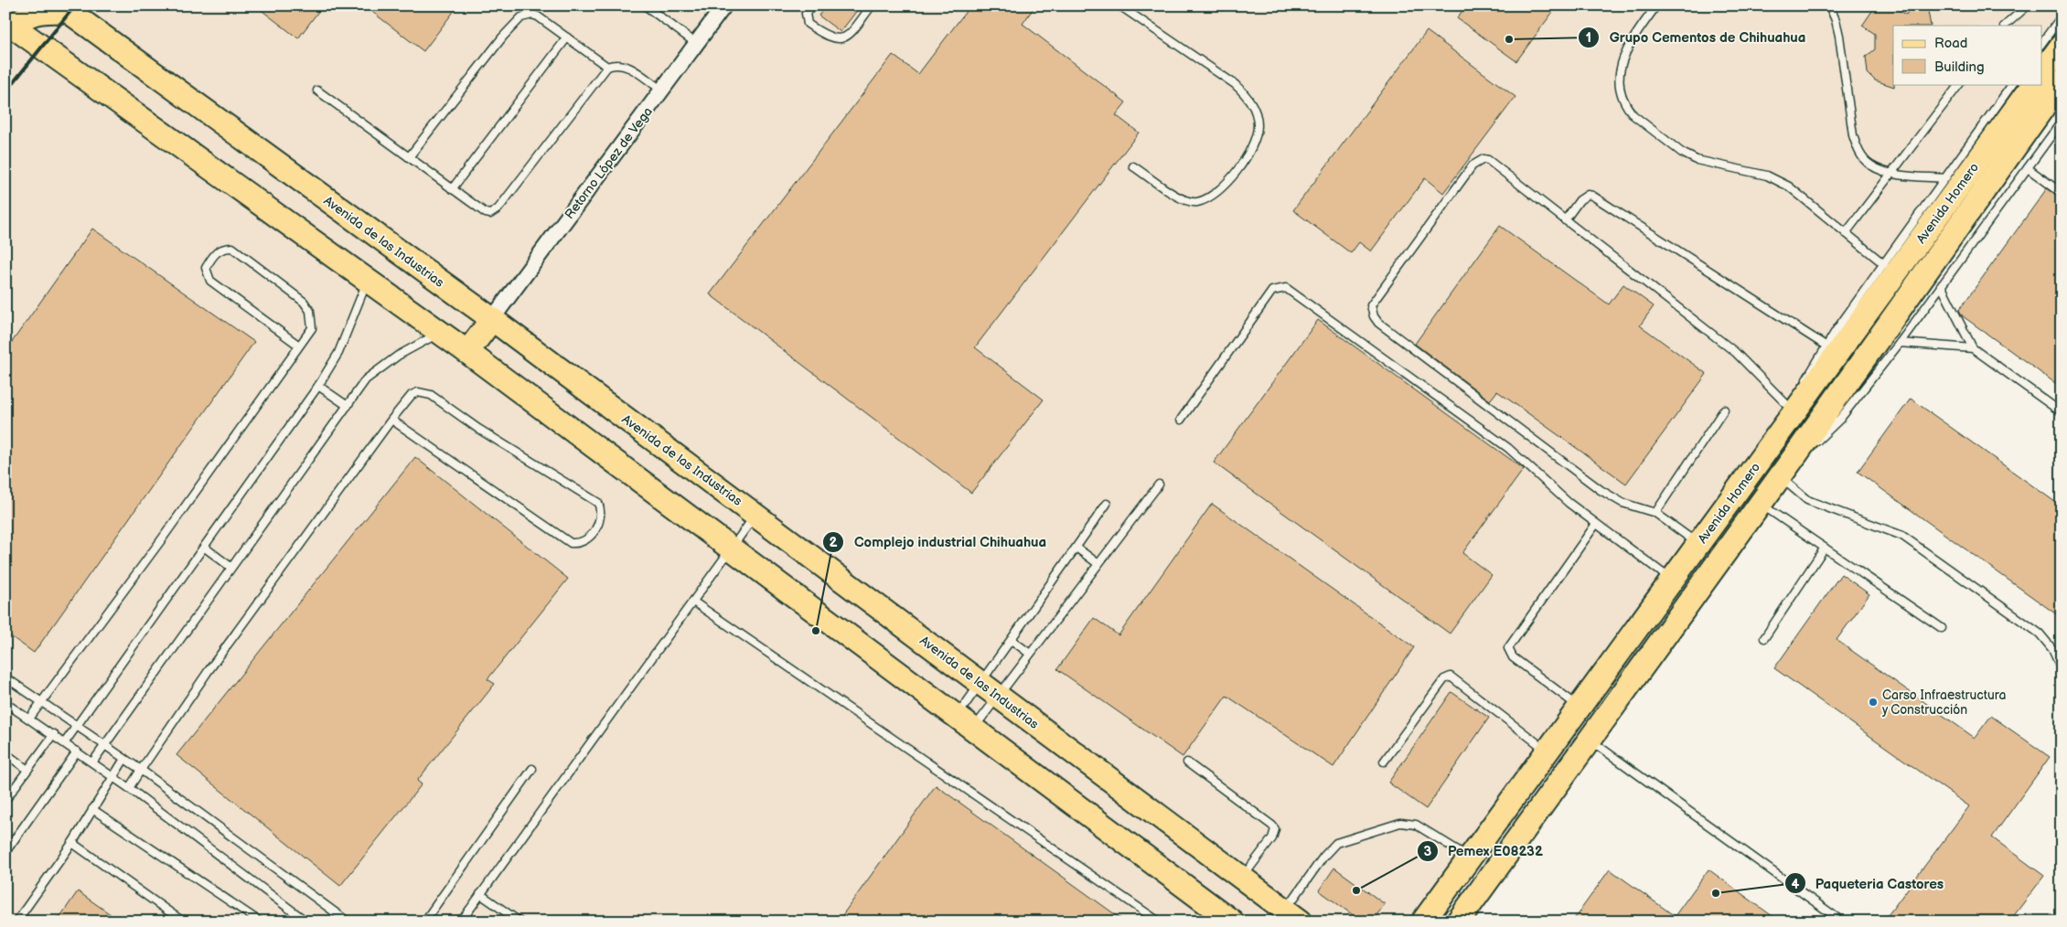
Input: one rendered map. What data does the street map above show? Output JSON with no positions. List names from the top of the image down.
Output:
{
  "streets": {
    "main road": ["Avenida Homero", "Avenida de las Industrias"],
    "street": ["Retorno López de Vega"]
  },
  "crossings": [
    ["Retorno López de Vega", "Avenida de las Industrias"]
  ],
  "places": [
    "Grupo Cementos de Chihuahua",
    "Complejo industrial Chihuahua",
    "Carso Infraestructura y Construcción",
    "Pemex E08232",
    "Paqueteria Castores"
  ],
  "legend": ["Road", "Building"]
}
